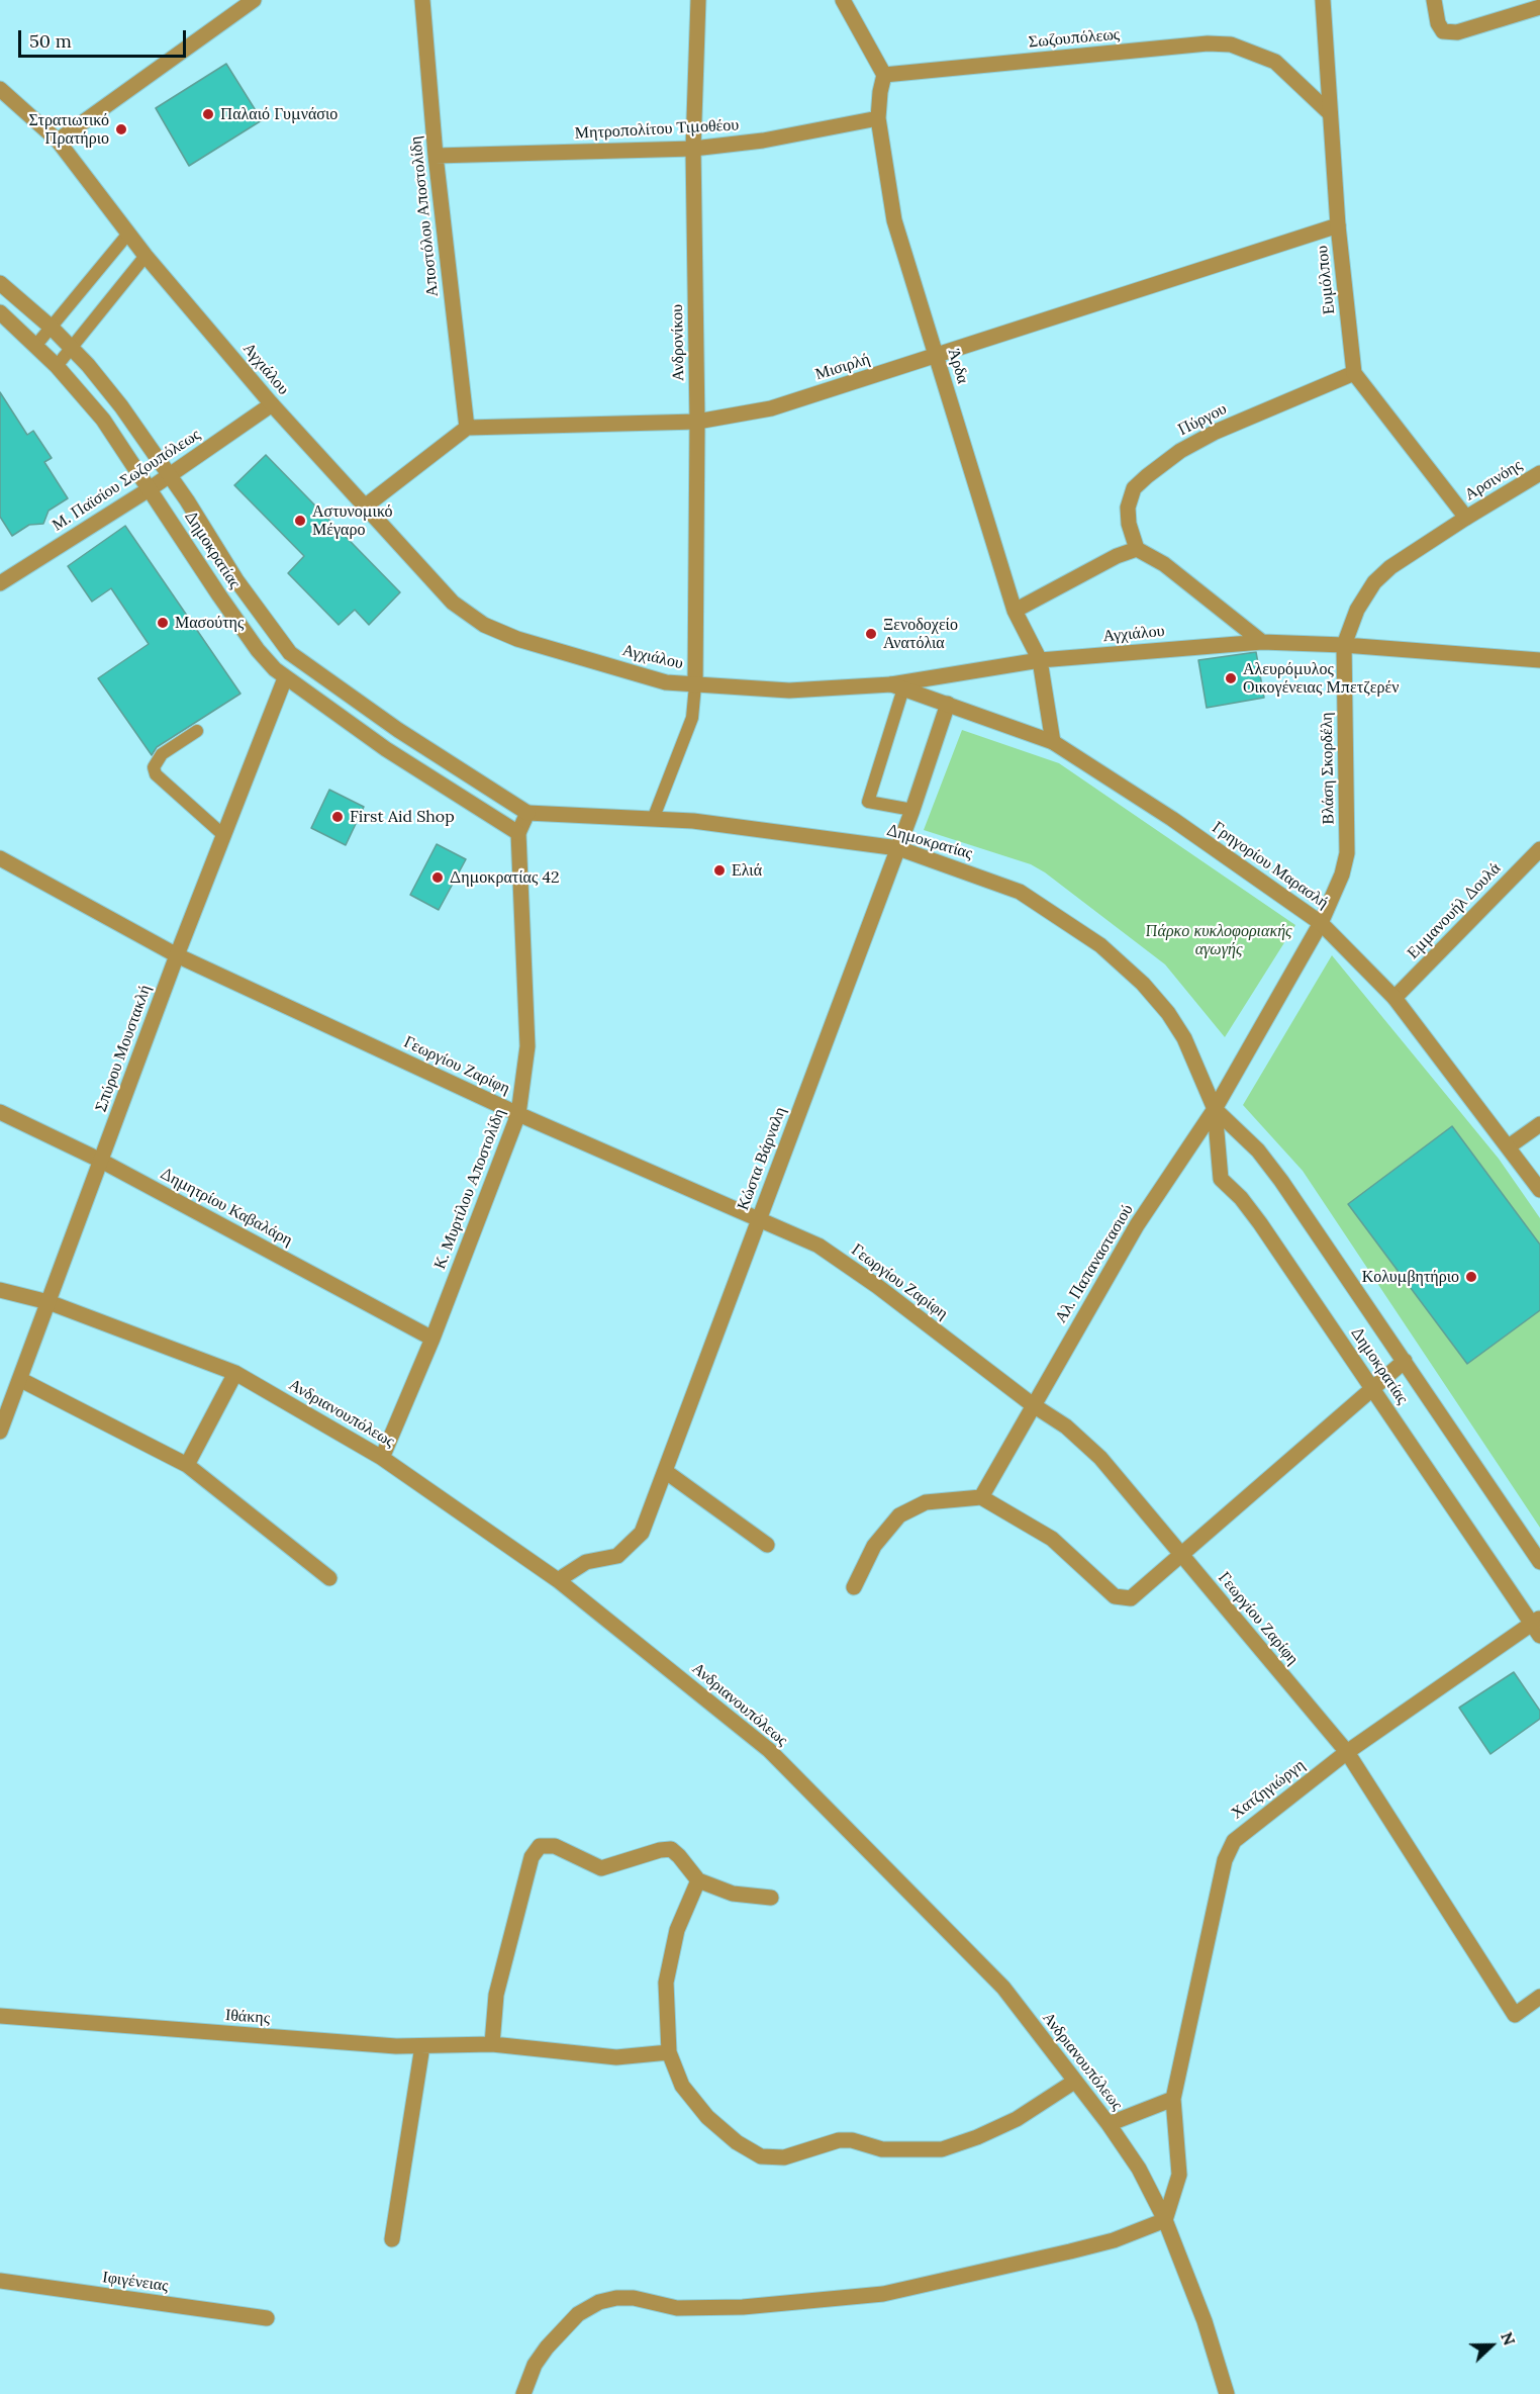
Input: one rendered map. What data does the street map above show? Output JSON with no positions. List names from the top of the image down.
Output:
{
  "streets": {
    "street": [
      "Σωζουπόλεως",
      "Μητροπολίτου Τιμοθέου",
      "Αποστόλου Αποστολίδη",
      "Ευμόλπου",
      "Ανδρονίκου",
      "Άρδα",
      "Μισιρλή",
      "Αγχιάλου",
      "Πύργου",
      "Μ. Παϊσίου Σωζουπόλεως",
      "Αρσινόης",
      "Δημοκρατίας",
      "Βλάση Σκορδέλη",
      "Γρηγορίου Μαρασλή",
      "Εμμανουήλ Δουλά",
      "Σπύρου Μουστακλή",
      "Γεωργίου Ζαρίφη",
      "Κώστα Βάρναλη",
      "Κ. Μυρτίλου Αποστολίδη",
      "Δημητρίου Καβαλάρη",
      "Αλ. Παπαναστασιού",
      "Ανδριανουπόλεως",
      "Χατζηγιώργη",
      "Ιθάκης",
      "Ιφιγένειας"
    ]
  },
  "crossings": [
    ["Σωζουπόλεως", "Ευμόλπου"],
    ["Σωζουπόλεως", "Άρδα"],
    ["Μητροπολίτου Τιμοθέου", "Αποστόλου Αποστολίδη"],
    ["Μητροπολίτου Τιμοθέου", "Ανδρονίκου"],
    ["Μητροπολίτου Τιμοθέου", "Άρδα"],
    ["Αποστόλου Αποστολίδη", "Μισιρλή"],
    ["Ευμόλπου", "Μισιρλή"],
    ["Ευμόλπου", "Πύργου"],
    ["Ανδρονίκου", "Μισιρλή"],
    ["Ανδρονίκου", "Αγχιάλου"],
    ["Άρδα", "Μισιρλή"],
    ["Άρδα", "Αγχιάλου"],
    ["Άρδα", "Γρηγορίου Μαρασλή"],
    ["Αγχιάλου", "Μ. Παϊσίου Σωζουπόλεως"],
    ["Αγχιάλου", "Βλάση Σκορδέλη"],
    ["Αγχιάλου", "Γρηγορίου Μαρασλή"],
    ["Μ. Παϊσίου Σωζουπόλεως", "Δημοκρατίας"],
    ["Αρσινόης", "Βλάση Σκορδέλη"],
    ["Δημοκρατίας", "Σπύρου Μουστακλή"],
    ["Δημοκρατίας", "Κώστα Βάρναλη"],
    ["Δημοκρατίας", "Κ. Μυρτίλου Αποστολίδη"],
    ["Δημοκρατίας", "Αλ. Παπαναστασιού"],
    ["Δημοκρατίας", "Χατζηγιώργη"],
    ["Βλάση Σκορδέλη", "Γρηγορίου Μαρασλή"],
    ["Βλάση Σκορδέλη", "Αλ. Παπαναστασιού"],
    ["Γρηγορίου Μαρασλή", "Εμμανουήλ Δουλά"],
    ["Γρηγορίου Μαρασλή", "Κώστα Βάρναλη"],
    ["Γρηγορίου Μαρασλή", "Αλ. Παπαναστασιού"],
    ["Σπύρου Μουστακλή", "Γεωργίου Ζαρίφη"],
    ["Σπύρου Μουστακλή", "Δημητρίου Καβαλάρη"],
    ["Σπύρου Μουστακλή", "Ανδριανουπόλεως"],
    ["Γεωργίου Ζαρίφη", "Κώστα Βάρναλη"],
    ["Γεωργίου Ζαρίφη", "Κ. Μυρτίλου Αποστολίδη"],
    ["Γεωργίου Ζαρίφη", "Αλ. Παπαναστασιού"],
    ["Γεωργίου Ζαρίφη", "Χατζηγιώργη"],
    ["Κώστα Βάρναλη", "Ανδριανουπόλεως"],
    ["Κ. Μυρτίλου Αποστολίδη", "Δημητρίου Καβαλάρη"],
    ["Κ. Μυρτίλου Αποστολίδη", "Ανδριανουπόλεως"],
    ["Ανδριανουπόλεως", "Χατζηγιώργη"]
  ],
  "parks": ["Πάρκο κυκλοφοριακής αγωγής"],
  "places": [
    "Παλαιό Γυμνάσιο",
    "Στρατιωτικό Πρατήριο",
    "Αστυνομικό Μέγαρο",
    "Μασούτης",
    "Ξενοδοχείο Ανατόλια",
    "Αλευρόμυλος Οικογένειας Μπετζερέν",
    "First Aid Shop",
    "Ελιά",
    "Δημοκρατίας 42",
    "Κολυμβητήριο"
  ],
  "scale_bar": "50 m",
  "north": "right"
}
